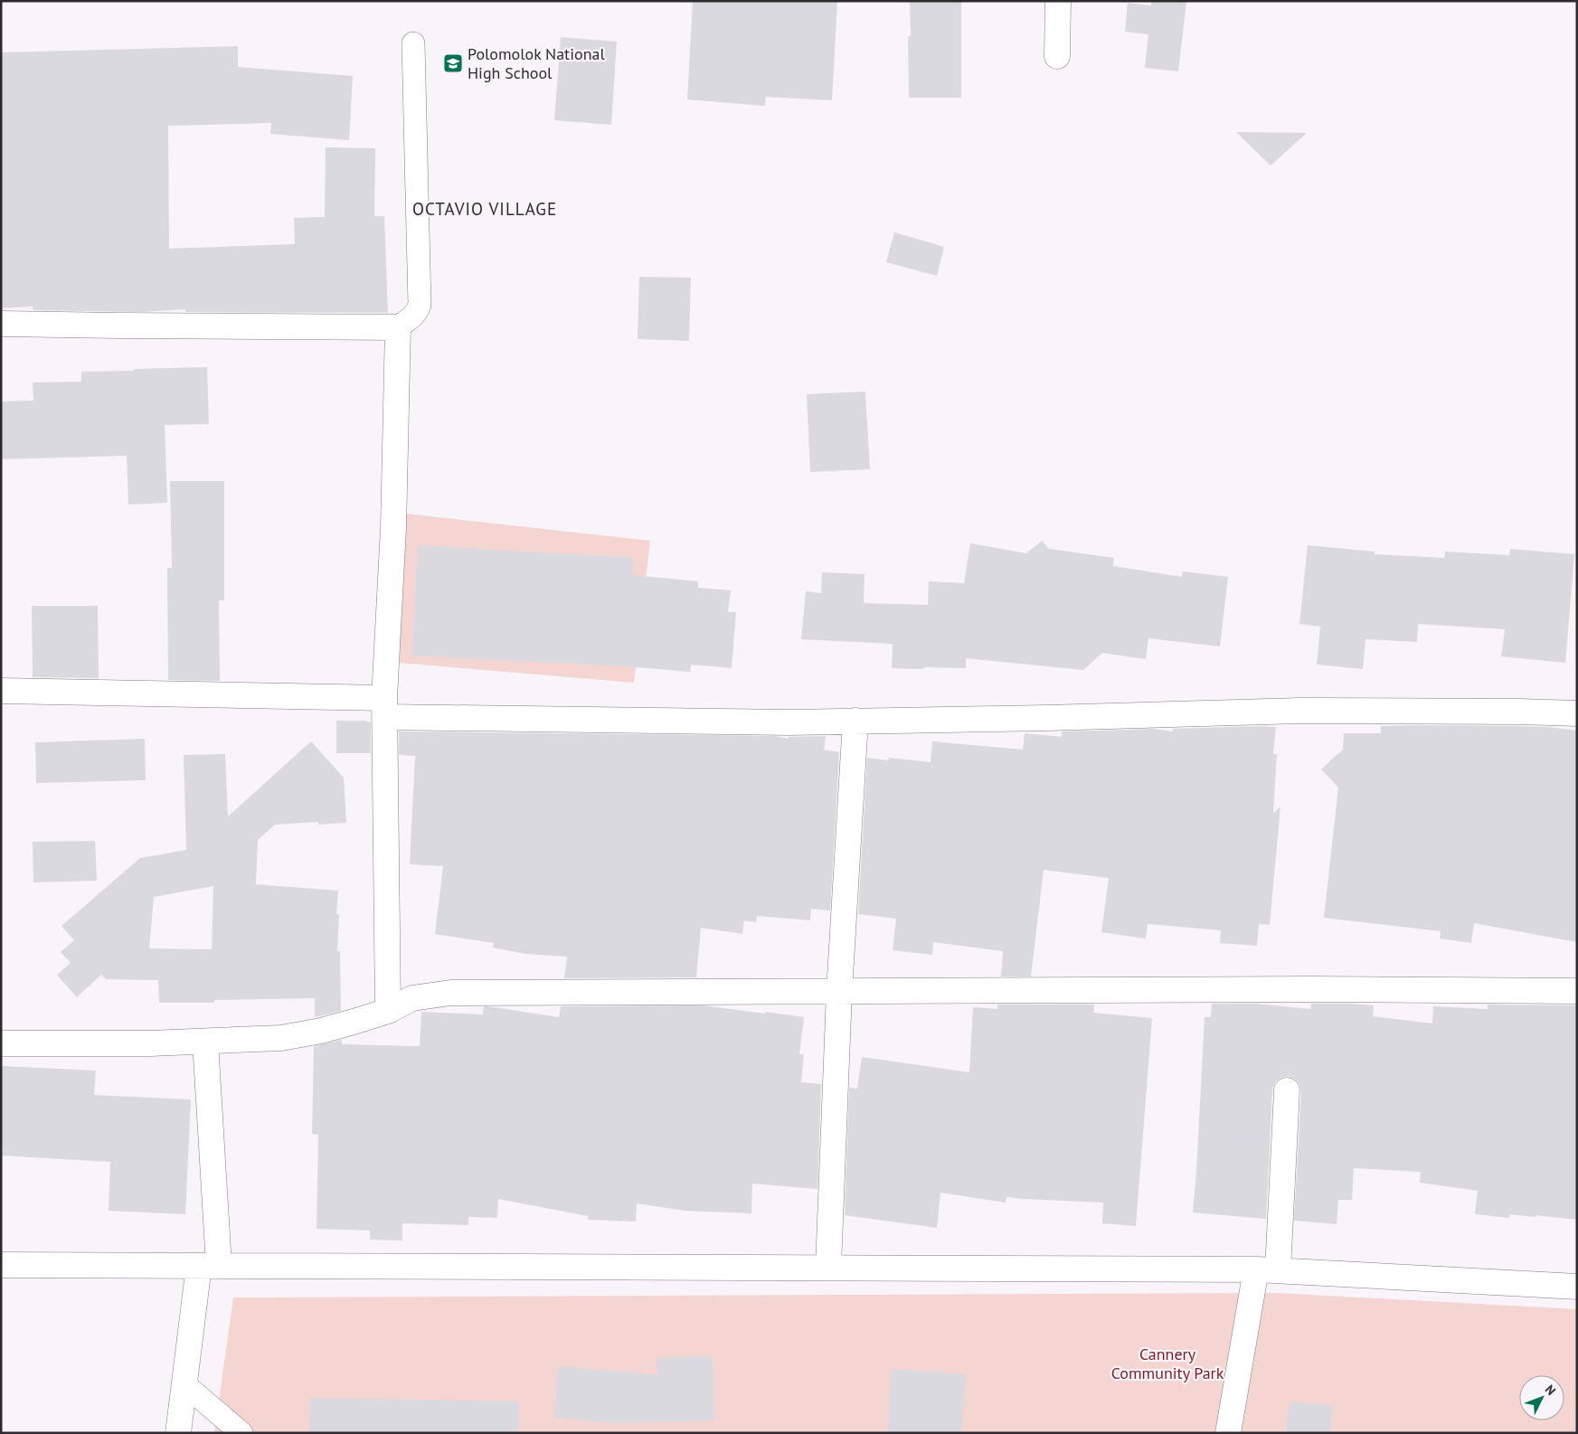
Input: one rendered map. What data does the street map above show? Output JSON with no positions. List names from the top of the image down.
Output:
{
  "districts": ["OCTAVIO VILLAGE"],
  "parks": ["Cannery Community Park"],
  "places": {
    "school or university": ["Polomolok National High School"]
  },
  "north": "top right"
}
